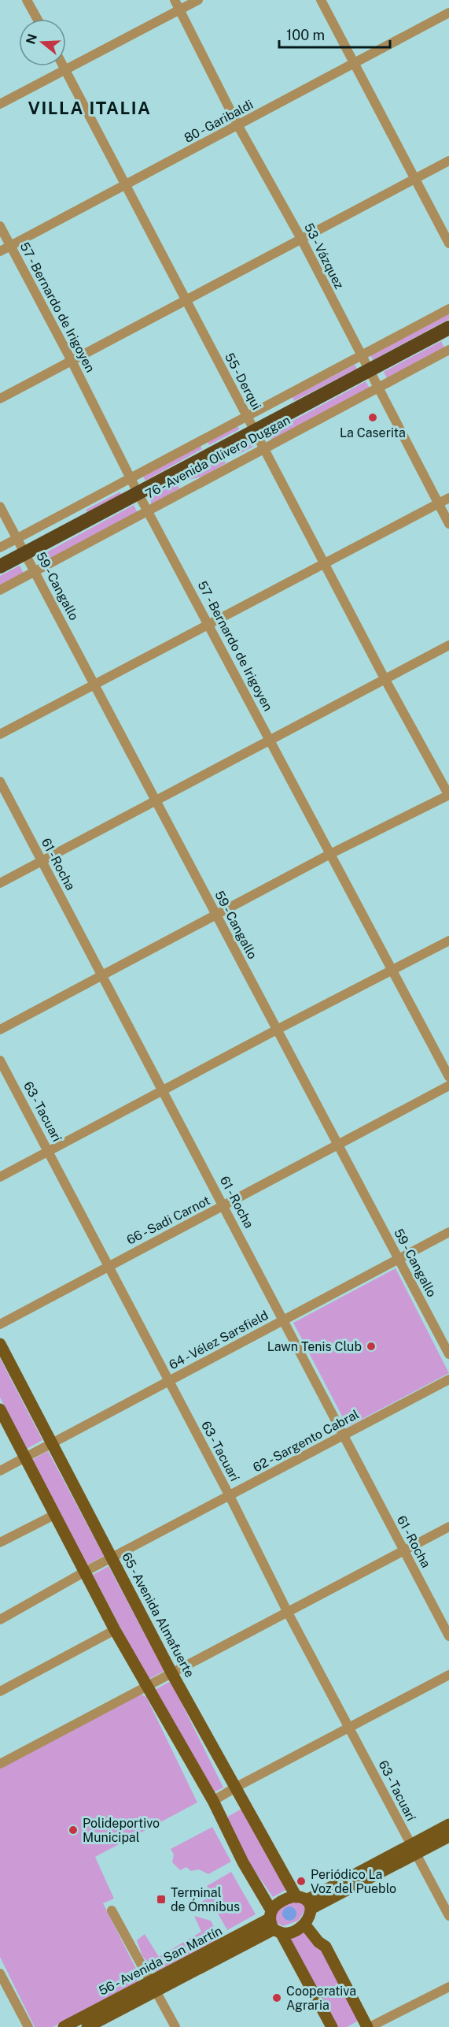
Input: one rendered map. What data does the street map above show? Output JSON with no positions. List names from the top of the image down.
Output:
{
  "streets": {
    "highway": ["76 - Avenida Olivero Duggan"],
    "main road": ["65 - Avenida Almafuerte", "56 - Avenida San Martín"],
    "street": [
      "80 - Garibaldi",
      "53 - Vázquez",
      "57 - Bernardo de Irigoyen",
      "55 - Derqui",
      "59 - Cangallo",
      "61 - Rocha",
      "63 - Tacuarí",
      "66 - Sadi Carnot",
      "64 - Vélez Sarsfield",
      "62 - Sargento Cabral"
    ]
  },
  "crossings": [
    ["80 - Garibaldi", "53 - Vázquez"],
    ["80 - Garibaldi", "57 - Bernardo de Irigoyen"],
    ["80 - Garibaldi", "55 - Derqui"],
    ["53 - Vázquez", "76 - Avenida Olivero Duggan"],
    ["57 - Bernardo de Irigoyen", "76 - Avenida Olivero Duggan"],
    ["55 - Derqui", "76 - Avenida Olivero Duggan"],
    ["76 - Avenida Olivero Duggan", "59 - Cangallo"],
    ["59 - Cangallo", "66 - Sadi Carnot"],
    ["59 - Cangallo", "64 - Vélez Sarsfield"],
    ["61 - Rocha", "66 - Sadi Carnot"],
    ["61 - Rocha", "64 - Vélez Sarsfield"],
    ["61 - Rocha", "62 - Sargento Cabral"],
    ["63 - Tacuarí", "66 - Sadi Carnot"],
    ["63 - Tacuarí", "64 - Vélez Sarsfield"],
    ["63 - Tacuarí", "62 - Sargento Cabral"],
    ["64 - Vélez Sarsfield", "65 - Avenida Almafuerte"],
    ["62 - Sargento Cabral", "65 - Avenida Almafuerte"]
  ],
  "districts": ["VILLA ITALIA"],
  "places": {
    "other": [
      "La Caserita",
      "Lawn Tenis Club",
      "Polideportivo Municipal",
      "Periódico La Voz del Pueblo",
      "Cooperativa Agraria"
    ],
    "transit": ["Terminal de Ómnibus"]
  },
  "scale_bar": "100 m",
  "north": "left"
}
